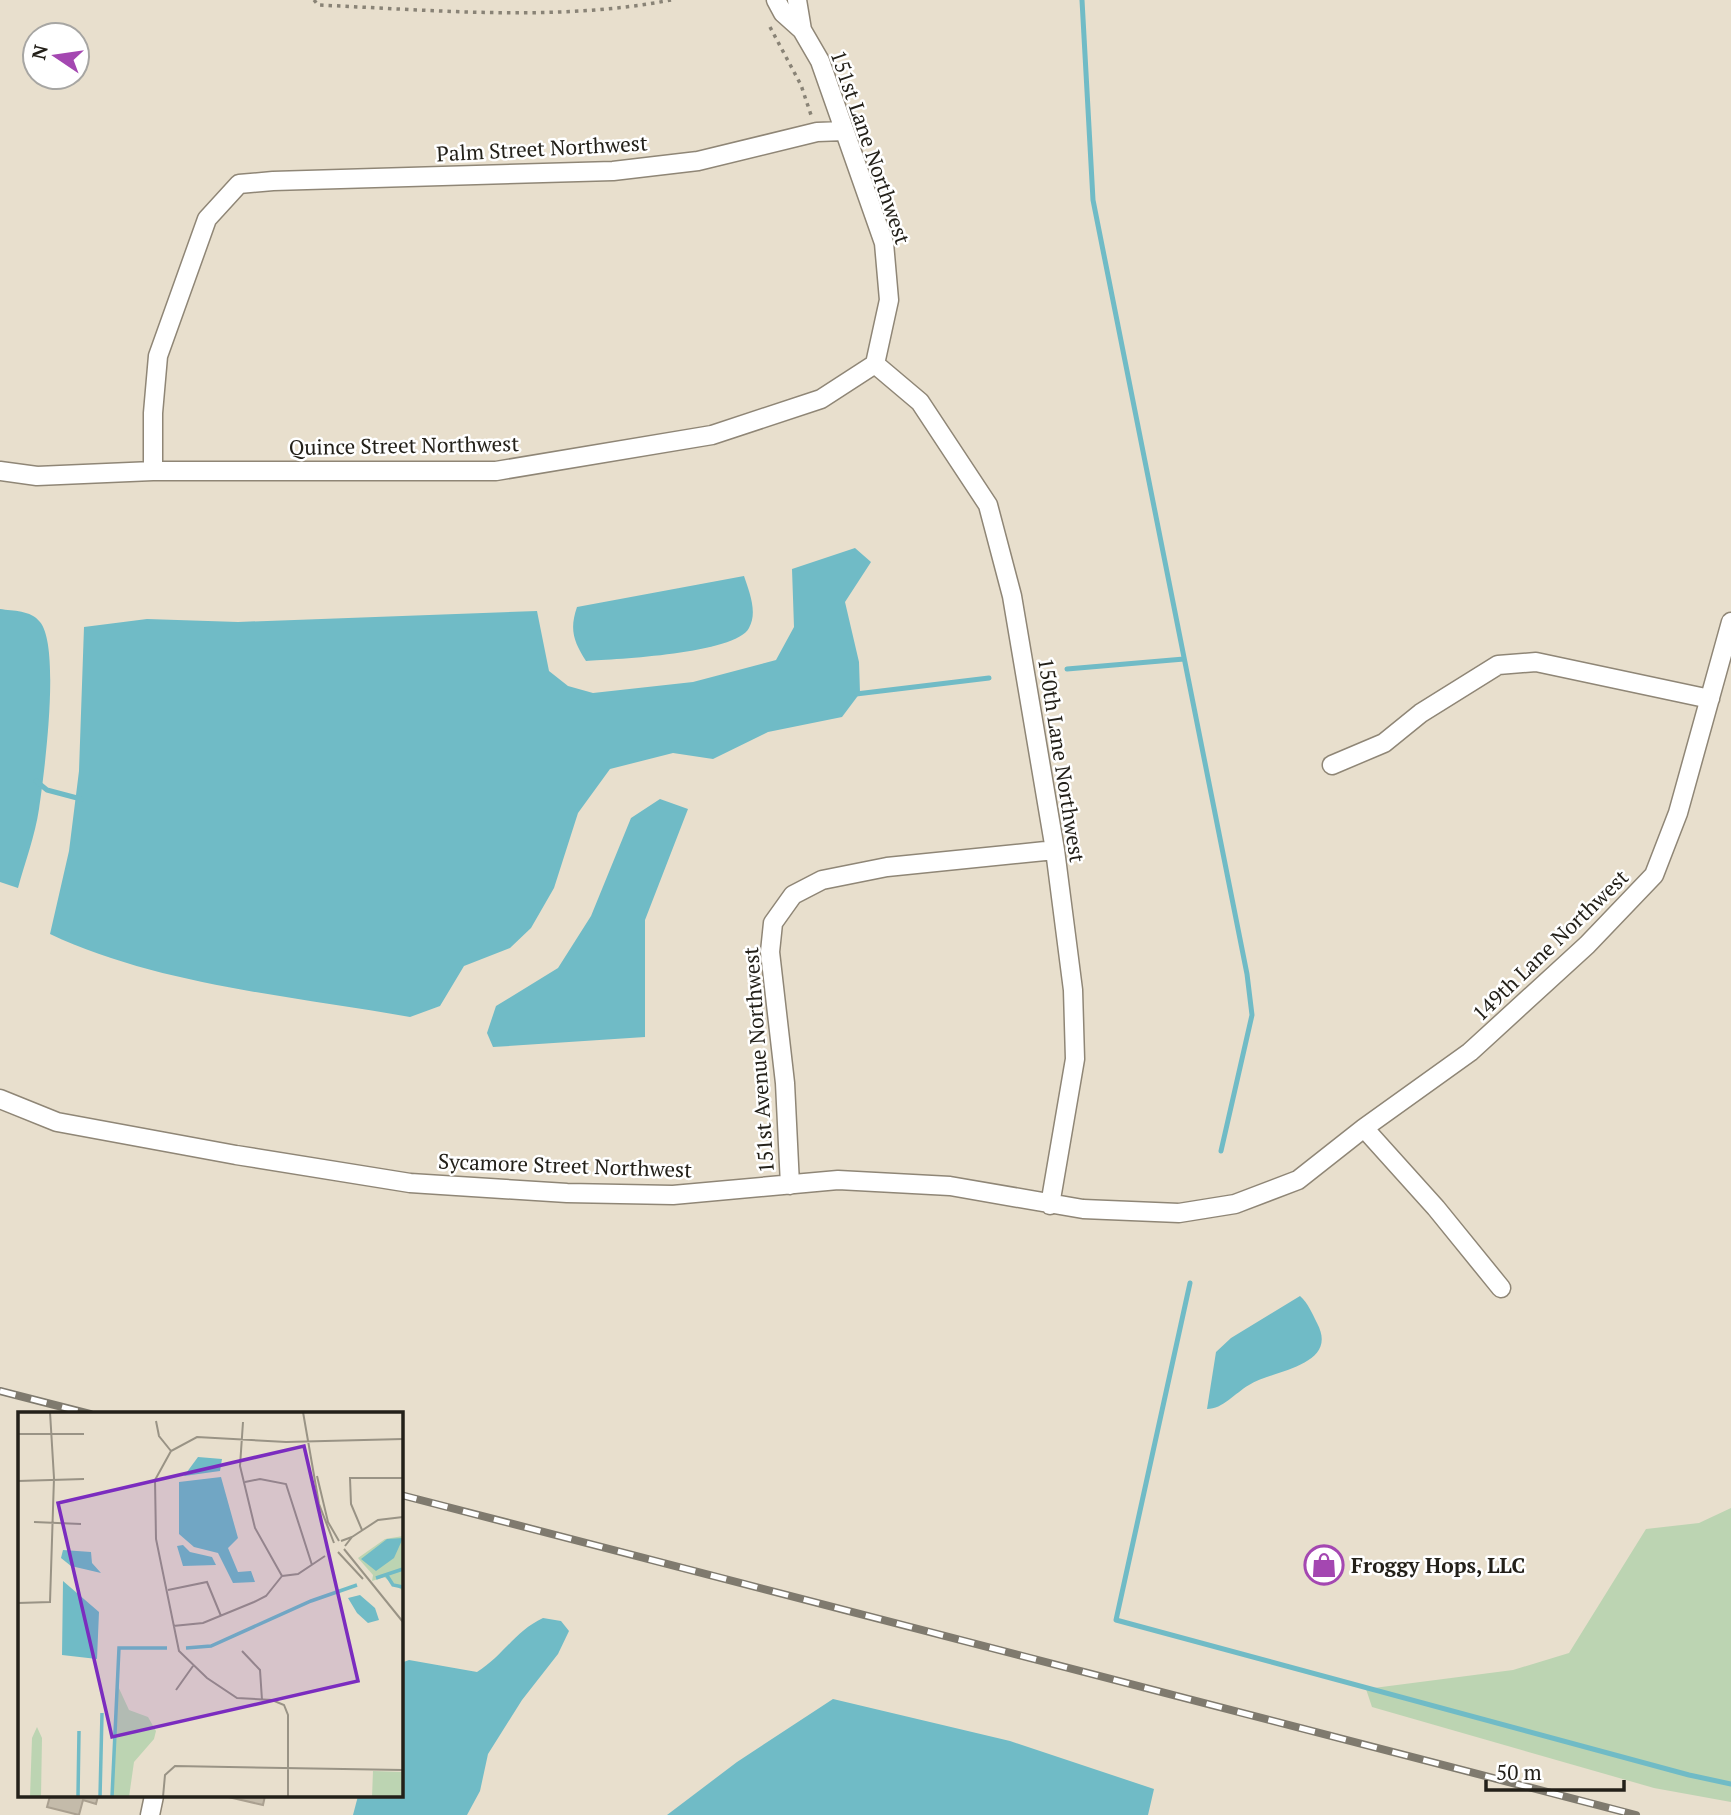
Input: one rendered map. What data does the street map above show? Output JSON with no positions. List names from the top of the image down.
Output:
{
  "streets": {
    "street": [
      "151st Lane Northwest",
      "Palm Street Northwest",
      "Quince Street Northwest",
      "150th Lane Northwest",
      "149th Lane Northwest",
      "151st Avenue Northwest",
      "Sycamore Street Northwest"
    ]
  },
  "crossings": [
    ["151st Lane Northwest", "Palm Street Northwest"],
    ["151st Lane Northwest", "Quince Street Northwest"],
    ["151st Lane Northwest", "150th Lane Northwest"],
    ["Palm Street Northwest", "Quince Street Northwest"],
    ["Quince Street Northwest", "150th Lane Northwest"],
    ["150th Lane Northwest", "151st Avenue Northwest"],
    ["150th Lane Northwest", "Sycamore Street Northwest"],
    ["149th Lane Northwest", "Sycamore Street Northwest"],
    ["151st Avenue Northwest", "Sycamore Street Northwest"]
  ],
  "places": {
    "shop": ["Froggy Hops, LLC"]
  },
  "scale_bar": "50 m",
  "north": "left"
}
